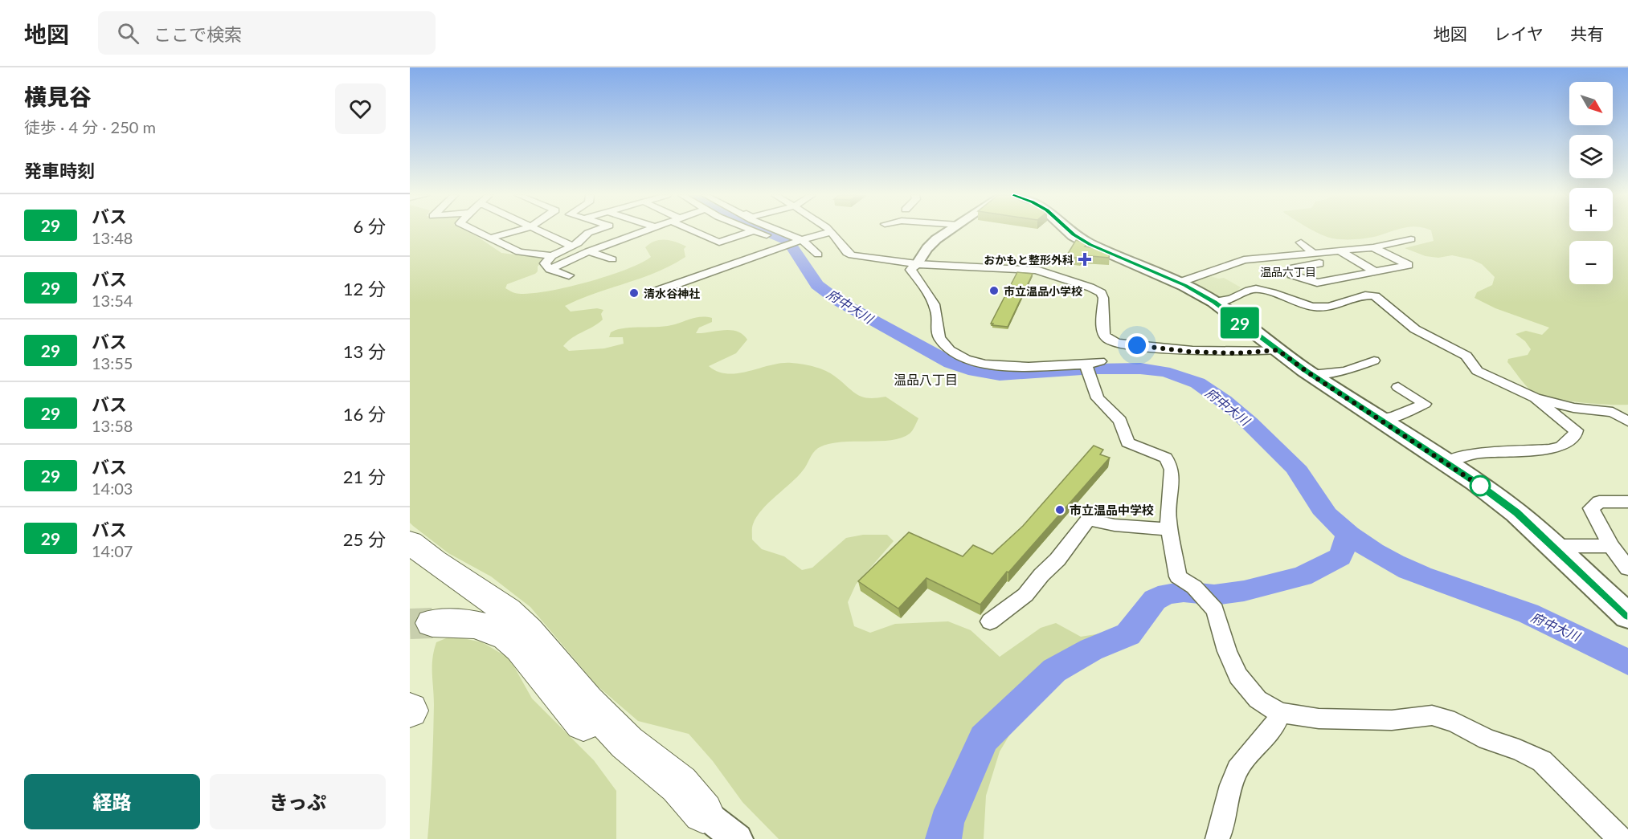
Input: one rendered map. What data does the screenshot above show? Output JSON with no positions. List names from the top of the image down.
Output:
{
  "districts": ["温品六丁目", "温品八丁目"],
  "water": ["府中大川"],
  "places": {
    "health": ["おかもと整形外科"],
    "other": ["市立温品小学校", "清水谷神社", "市立温品中学校"]
  },
  "lines": ["bus line 29"],
  "north": "bottom right",
  "page": {
    "header": "地図",
    "search": "ここで検索",
    "nav": ["地図", "レイヤ", "共有"],
    "heading": [
      ["横見谷", "徒歩 · 4 分 · 250 m"],
      "発車時刻"
    ],
    "on_map": "29",
    "map_buttons": ["+", "−"],
    "list": [
      {
        "mark": "29",
        "name": "バス",
        "note": "13:48",
        "value": "6 分"
      },
      {
        "mark": "29",
        "name": "バス",
        "note": "13:54",
        "value": "12 分"
      },
      {
        "mark": "29",
        "name": "バス",
        "note": "13:55",
        "value": "13 分"
      },
      {
        "mark": "29",
        "name": "バス",
        "note": "13:58",
        "value": "16 分"
      },
      {
        "mark": "29",
        "name": "バス",
        "note": "14:03",
        "value": "21 分"
      },
      {
        "mark": "29",
        "name": "バス",
        "note": "14:07",
        "value": "25 分"
      }
    ],
    "buttons": ["経路", "きっぷ"]
  }
}
